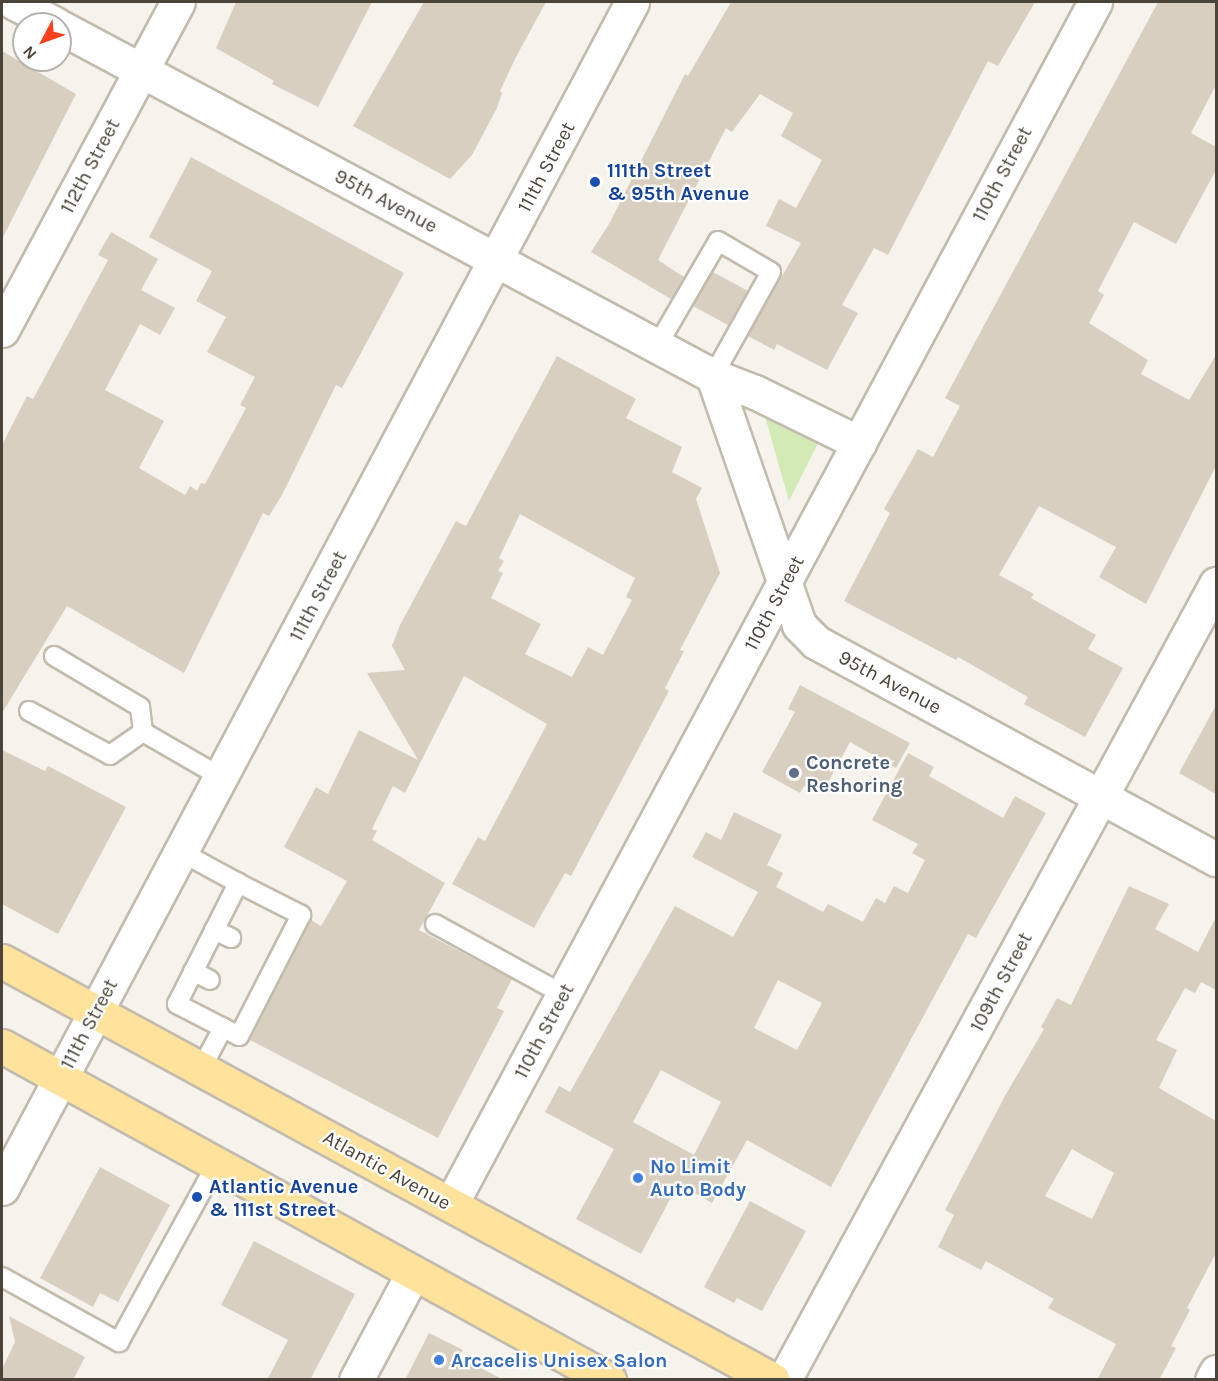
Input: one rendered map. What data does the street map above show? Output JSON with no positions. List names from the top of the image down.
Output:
{
  "streets": {
    "main road": ["Atlantic Avenue"],
    "street": [
      "112th Street",
      "111th Street",
      "110th Street",
      "95th Avenue",
      "109th Street"
    ]
  },
  "crossings": [
    ["112th Street", "95th Avenue"],
    ["111th Street", "95th Avenue"],
    ["111th Street", "Atlantic Avenue"],
    ["110th Street", "95th Avenue"],
    ["110th Street", "Atlantic Avenue"],
    ["95th Avenue", "109th Street"]
  ],
  "places": [
    "111th Street & 95th Avenue",
    "Concrete Reshoring",
    "No Limit Auto Body",
    "Atlantic Avenue & 111st Street",
    "Arcacelis Unisex Salon"
  ],
  "north": "bottom left"
}
